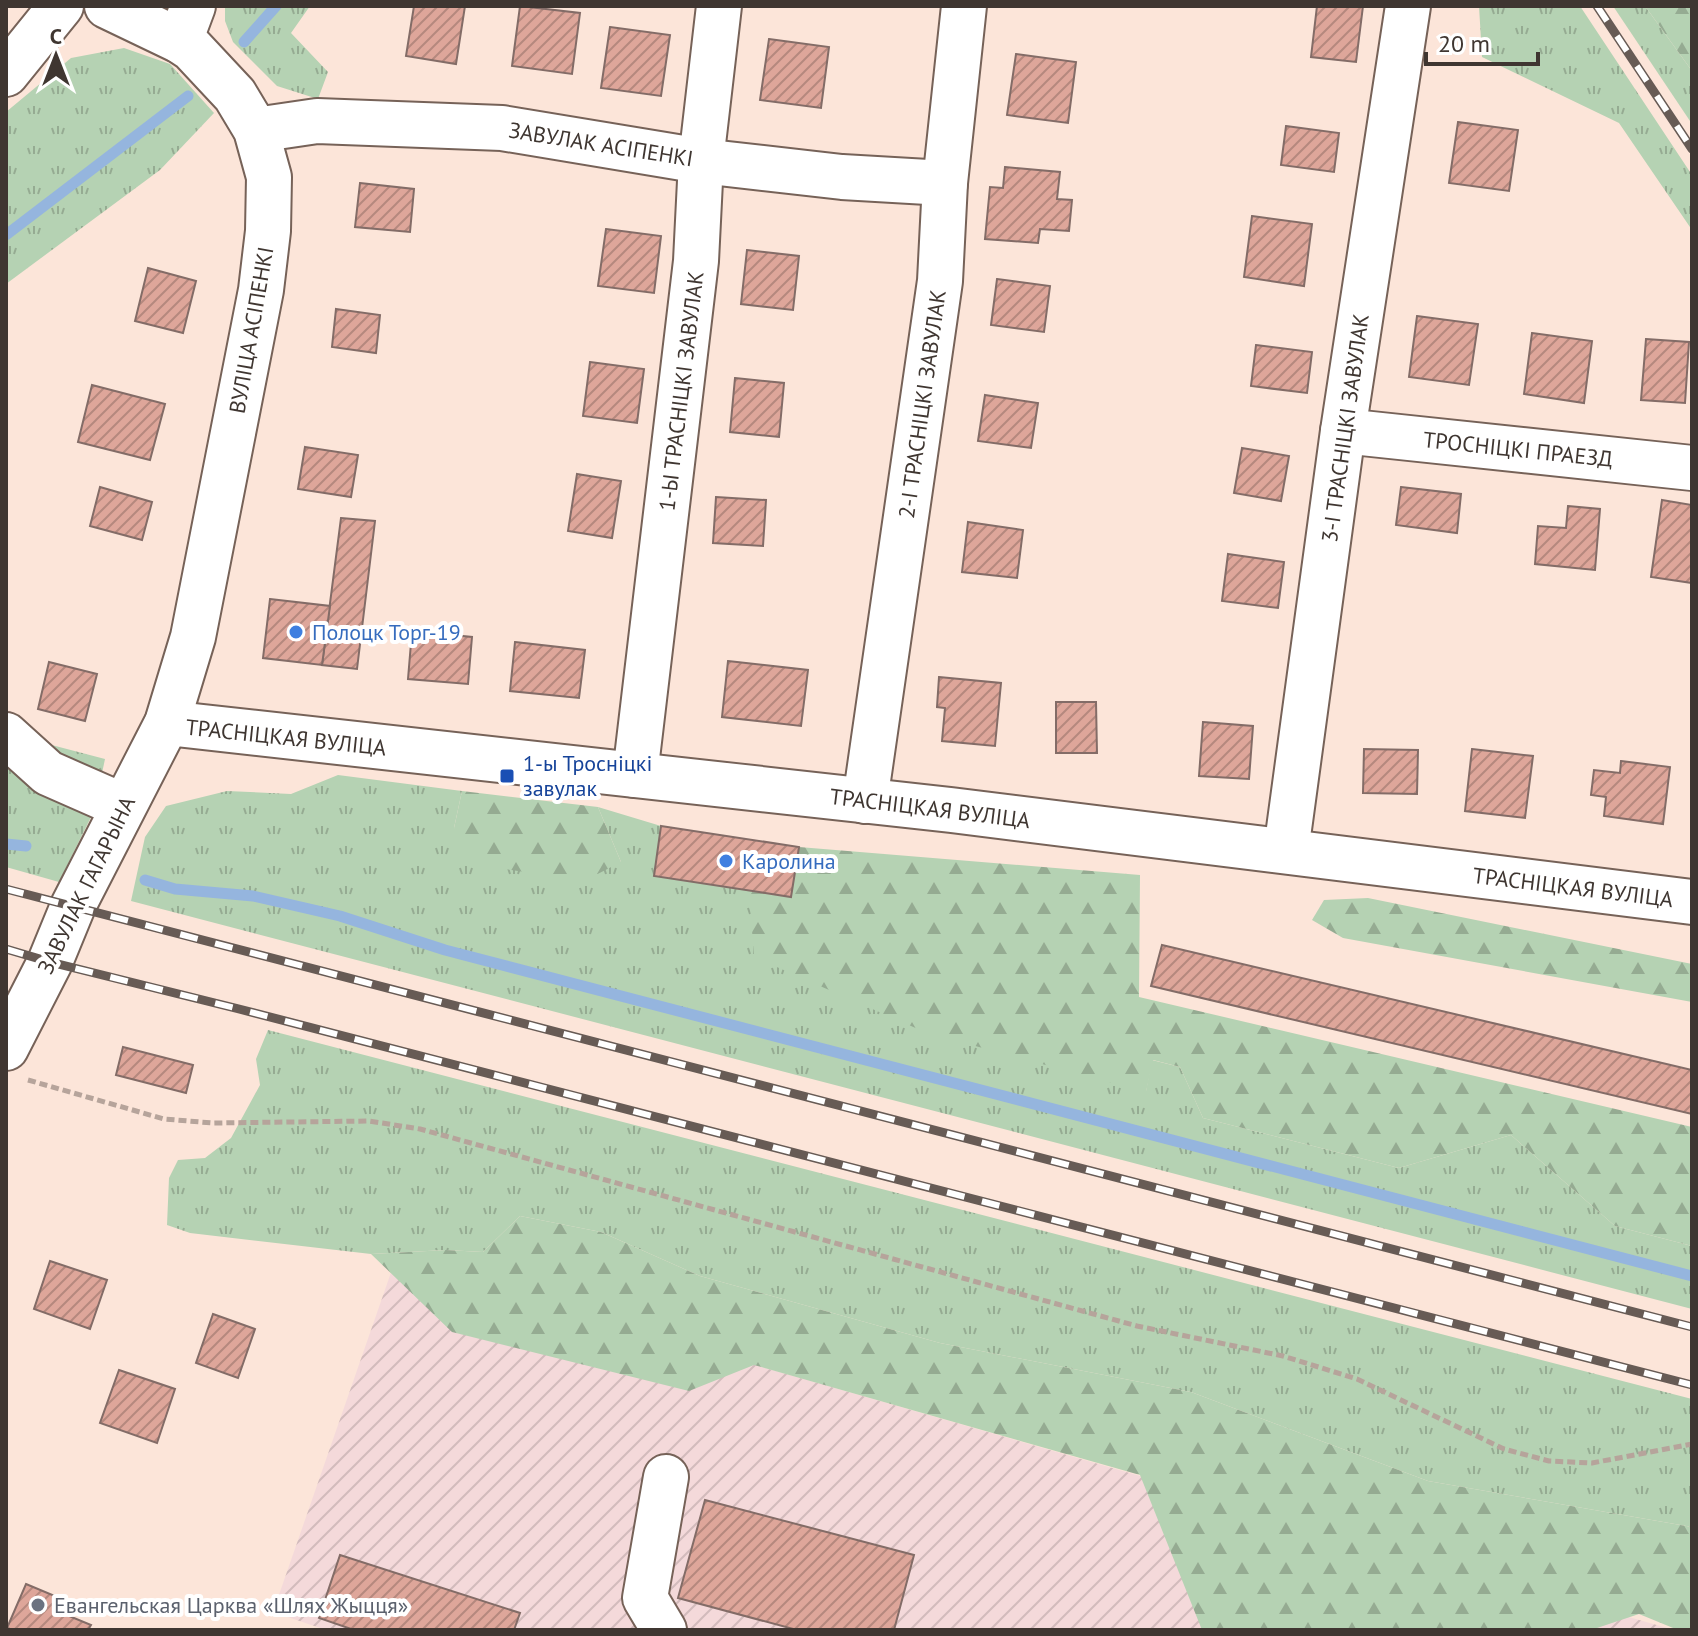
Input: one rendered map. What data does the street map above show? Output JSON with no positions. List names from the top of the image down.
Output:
{
  "streets": {
    "street": [
      "ЗАВУЛАК АСІПЕНКІ",
      "ВУЛІЦА АСІПЕНКІ",
      "1-Ы ТРАСНІЦКІ ЗАВУЛАК",
      "2-І ТРАСНІЦКІ ЗАВУЛАК",
      "3-І ТРАСНІЦКІ ЗАВУЛАК",
      "ТРОСНІЦКІ ПРАЕЗД",
      "ТРАСНІЦКАЯ ВУЛІЦА",
      "ЗАВУЛАК ГАГАРЫНА"
    ]
  },
  "crossings": [
    ["ЗАВУЛАК АСІПЕНКІ", "ВУЛІЦА АСІПЕНКІ"],
    ["ЗАВУЛАК АСІПЕНКІ", "1-Ы ТРАСНІЦКІ ЗАВУЛАК"],
    ["ЗАВУЛАК АСІПЕНКІ", "2-І ТРАСНІЦКІ ЗАВУЛАК"],
    ["ВУЛІЦА АСІПЕНКІ", "ТРАСНІЦКАЯ ВУЛІЦА"],
    ["ВУЛІЦА АСІПЕНКІ", "ЗАВУЛАК ГАГАРЫНА"],
    ["1-Ы ТРАСНІЦКІ ЗАВУЛАК", "ТРАСНІЦКАЯ ВУЛІЦА"],
    ["2-І ТРАСНІЦКІ ЗАВУЛАК", "ТРАСНІЦКАЯ ВУЛІЦА"],
    ["3-І ТРАСНІЦКІ ЗАВУЛАК", "ТРОСНІЦКІ ПРАЕЗД"],
    ["3-І ТРАСНІЦКІ ЗАВУЛАК", "ТРАСНІЦКАЯ ВУЛІЦА"],
    ["ТРАСНІЦКАЯ ВУЛІЦА", "ЗАВУЛАК ГАГАРЫНА"]
  ],
  "places": {
    "other": ["Полоцк Торг-19", "Каролина", "Евангельская Царква «Шлях Жыцця»"],
    "transit": ["1-ы Тросніцкі завулак"]
  },
  "scale_bar": "20 m",
  "north": "top"
}
